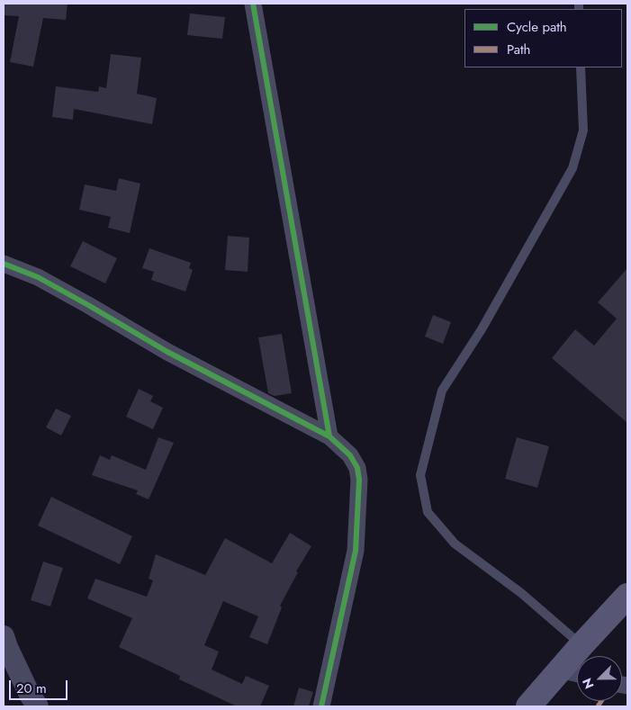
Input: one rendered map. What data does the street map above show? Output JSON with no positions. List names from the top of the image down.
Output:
{
  "legend": ["Cycle path", "Path"],
  "scale_bar": "20 m",
  "north": "bottom left"
}
